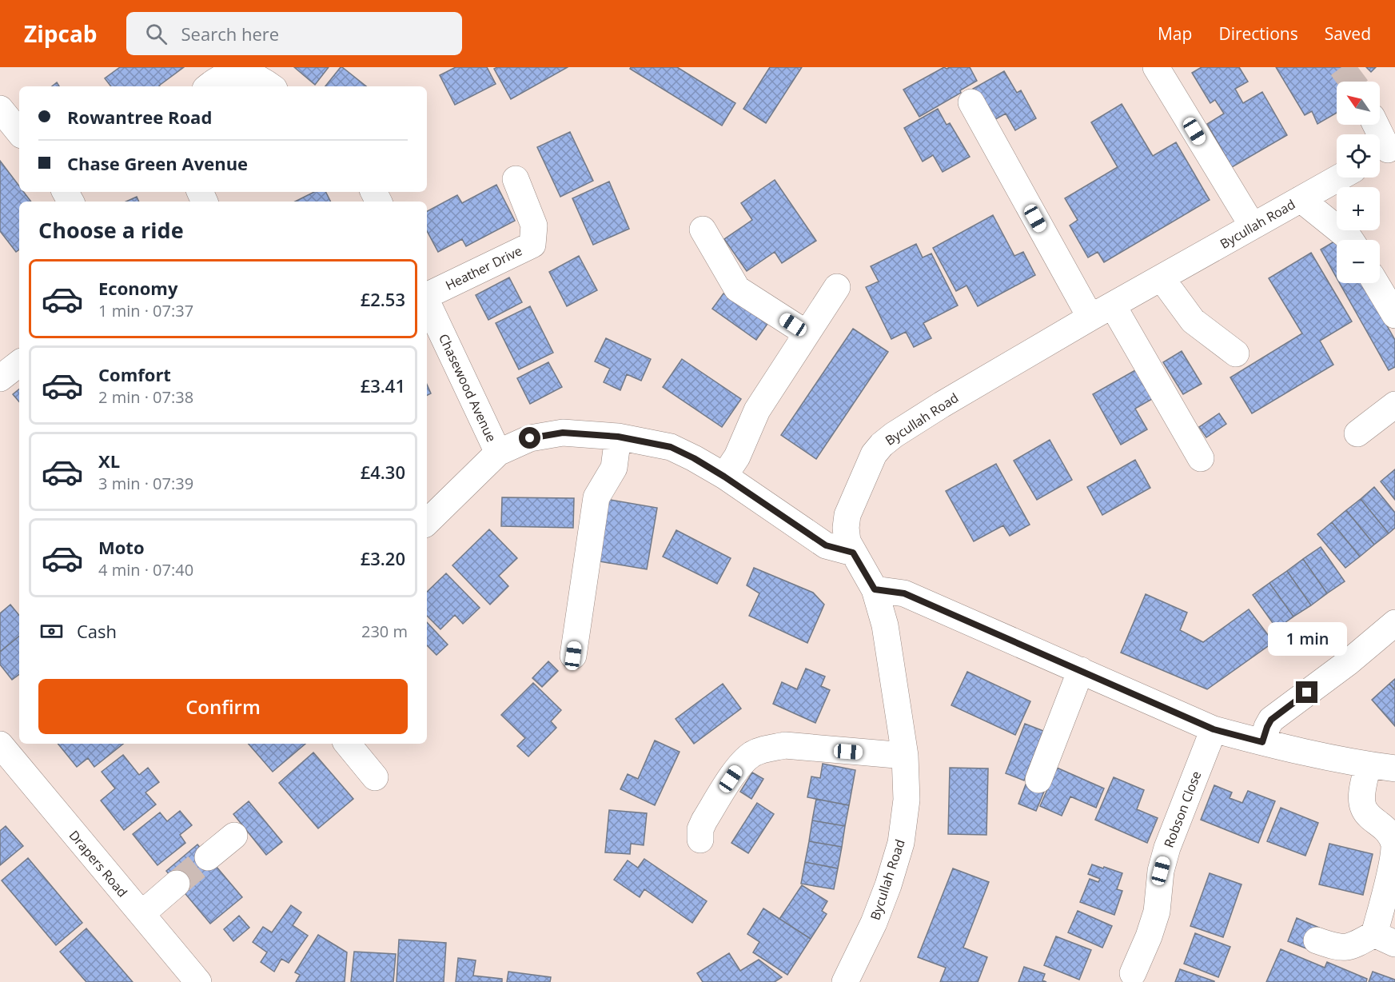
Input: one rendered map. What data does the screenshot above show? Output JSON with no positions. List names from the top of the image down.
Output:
{
  "streets": {
    "street": [
      "Bycullah Road",
      "Heather Drive",
      "Chasewood Avenue",
      "Robson Close",
      "Drapers Road"
    ]
  },
  "north": "top left",
  "page": {
    "header": "Zipcab",
    "search": "Search here",
    "nav": ["Map", "Directions", "Saved"],
    "map_buttons": ["+", "−"],
    "banner": ["Rowantree Road", "Chase Green Avenue"],
    "heading": "Choose a ride",
    "list": [
      {
        "name": "Economy",
        "note": "1 min · 07:37",
        "value": "£2.53"
      },
      {
        "name": "Comfort",
        "note": "2 min · 07:38",
        "value": "£3.41"
      },
      {
        "name": "XL",
        "note": "3 min · 07:39",
        "value": "£4.30"
      },
      {
        "name": "Moto",
        "note": "4 min · 07:40",
        "value": "£3.20"
      }
    ],
    "pay": ["Cash", "230 m"],
    "bubble": "1 min",
    "buttons": "Confirm"
  }
}
